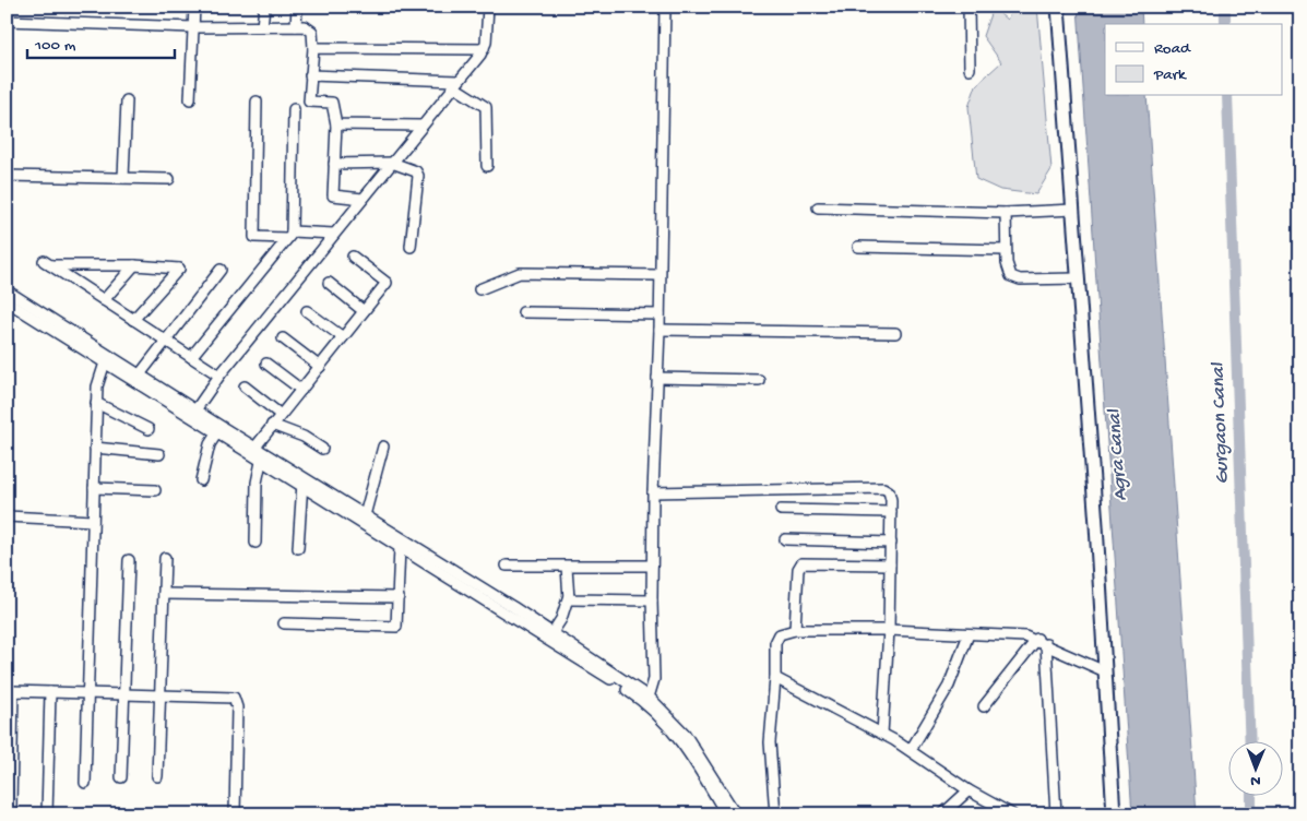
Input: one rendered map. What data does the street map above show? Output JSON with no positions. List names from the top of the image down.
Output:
{
  "water": ["Gurgaon Canal", "Agra Canal"],
  "legend": ["Road", "Park"],
  "scale_bar": "100 m",
  "north": "bottom"
}
